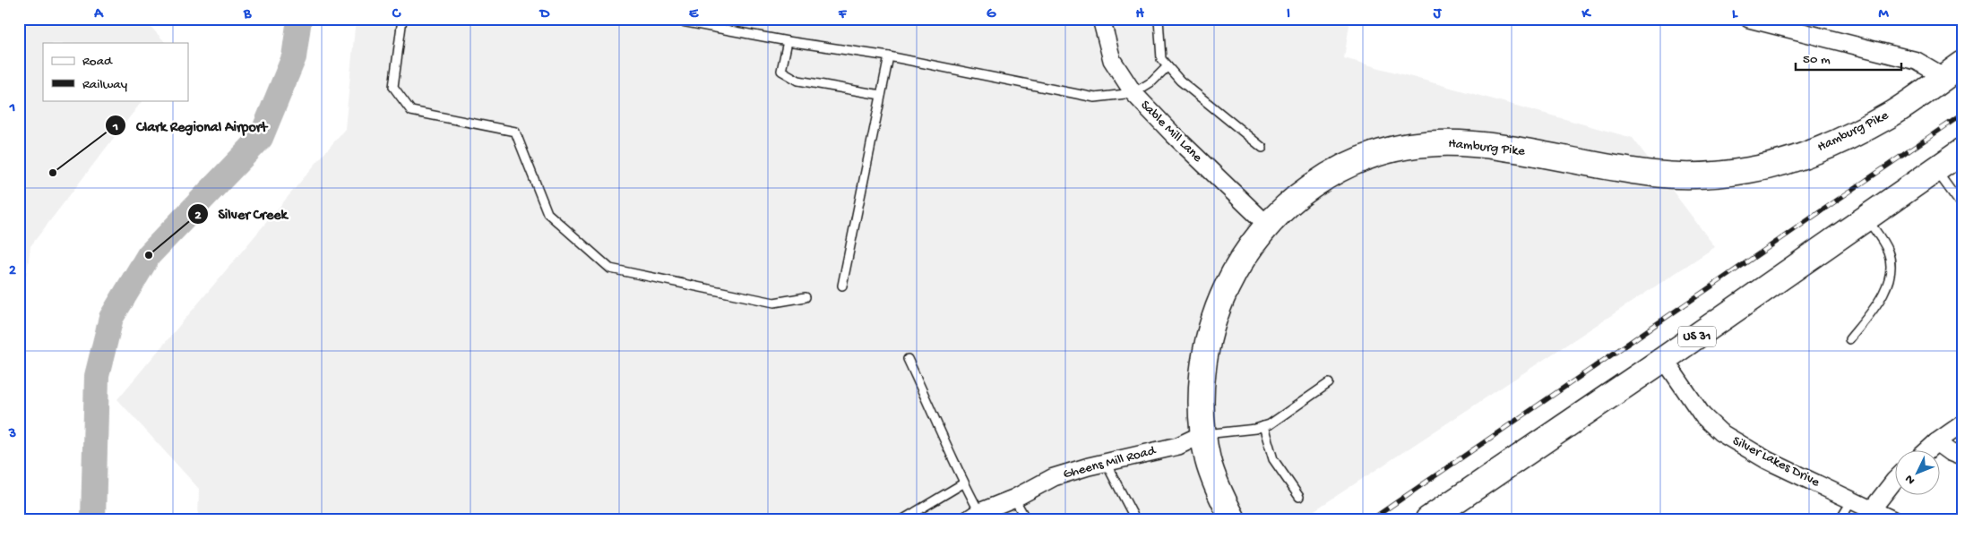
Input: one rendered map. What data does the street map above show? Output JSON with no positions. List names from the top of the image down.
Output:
{
  "streets": {
    "main road": ["Hamburg Pike", "US 31"],
    "street": ["Sable Mill Lane", "Silver Lakes Drive", "Gheens Mill Road"]
  },
  "crossings": [
    ["Sable Mill Lane", "Hamburg Pike"],
    ["Hamburg Pike", "Gheens Mill Road"],
    ["US 31", "Silver Lakes Drive"]
  ],
  "places": ["Clark Regional Airport", "Silver Creek"],
  "legend": ["Road", "Railway"],
  "scale_bar": "50 m",
  "north": "bottom left",
  "grid": {
    "columns": [
      "A",
      "B",
      "C",
      "D",
      "E",
      "F",
      "G",
      "H",
      "I",
      "J",
      "K",
      "L",
      "M"
    ],
    "rows": ["1", "2", "3"]
  }
}
